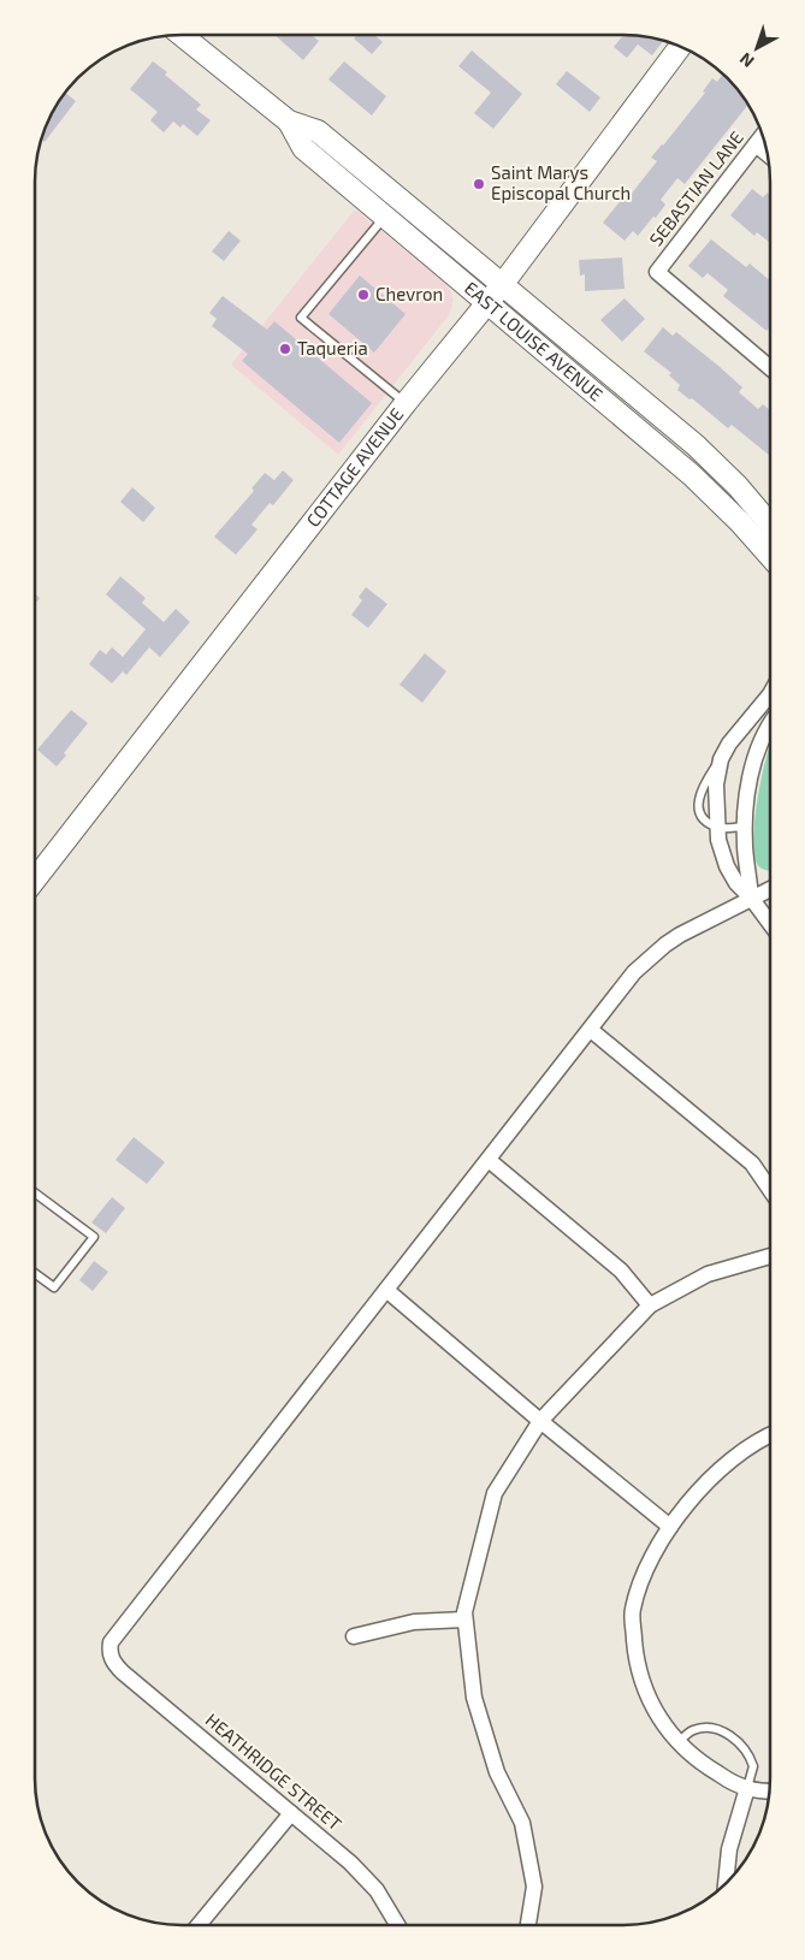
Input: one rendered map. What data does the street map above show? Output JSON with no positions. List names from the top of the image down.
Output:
{
  "streets": {
    "street": [
      "SEBASTIAN LANE",
      "EAST LOUISE AVENUE",
      "COTTAGE AVENUE",
      "HEATHRIDGE STREET"
    ]
  },
  "crossings": [
    ["EAST LOUISE AVENUE", "COTTAGE AVENUE"]
  ],
  "places": ["Saint Marys Episcopal Church", "Chevron", "Taqueria"],
  "north": "bottom left"
}
